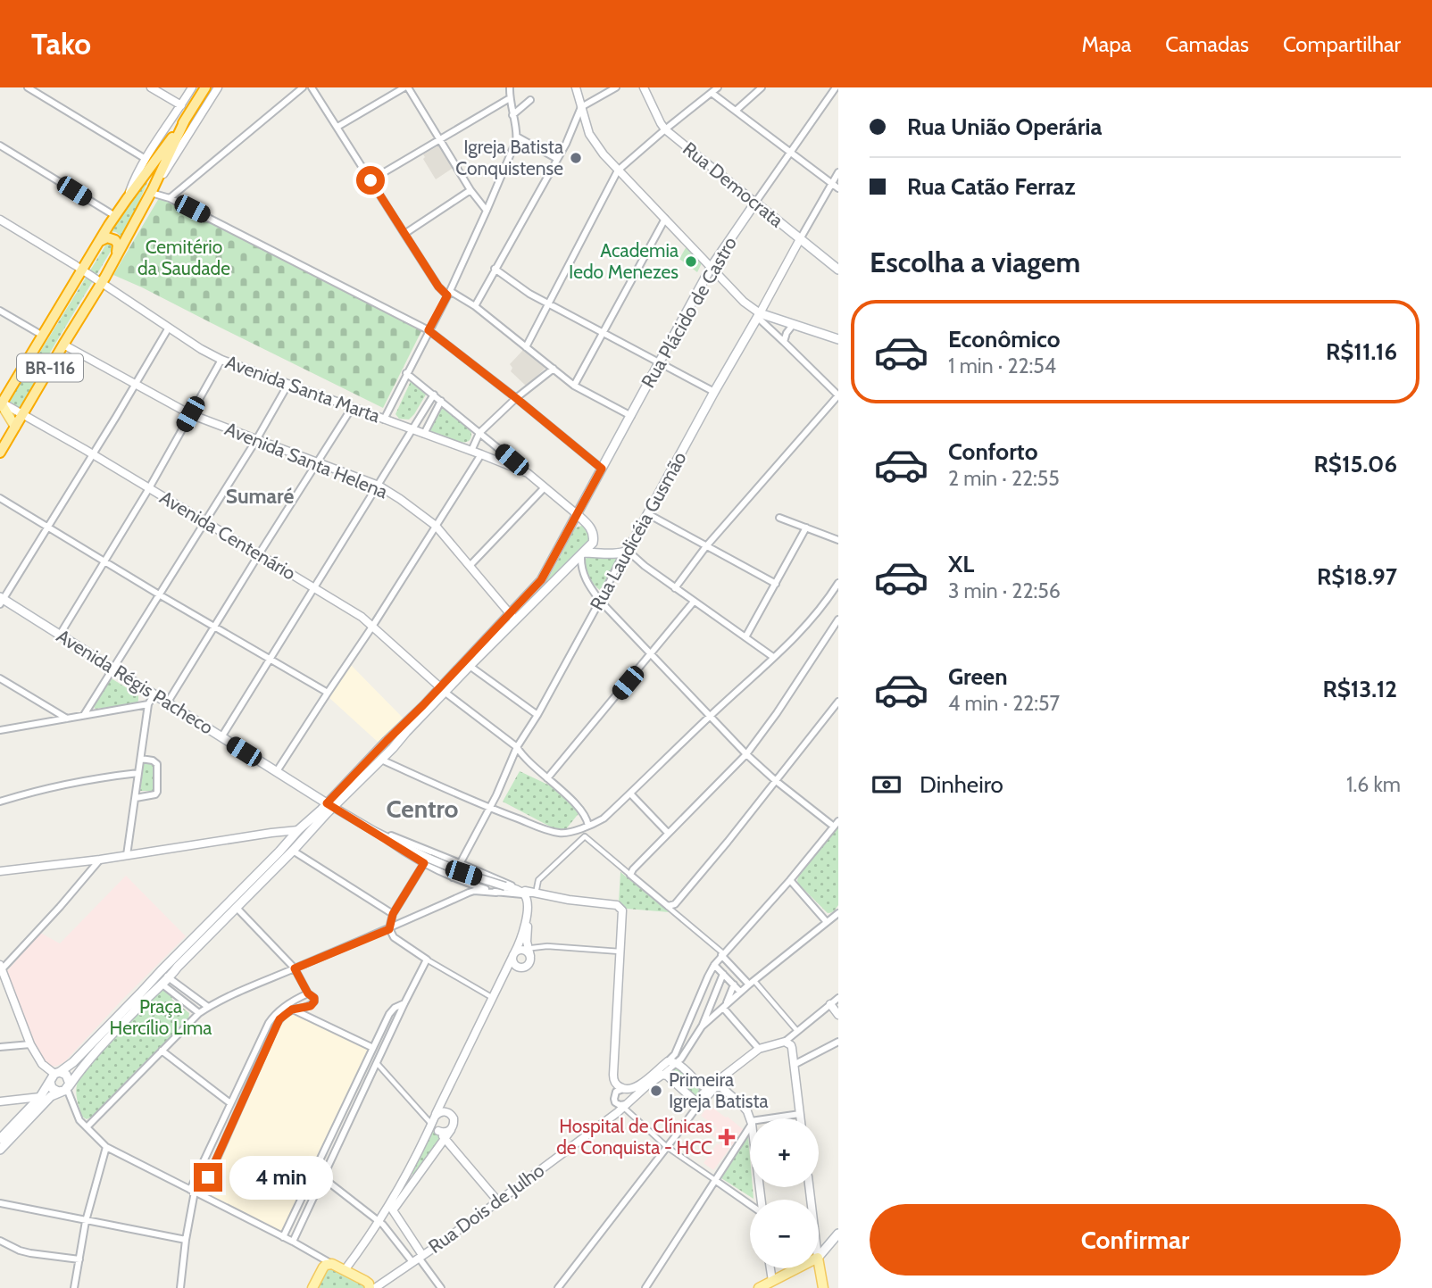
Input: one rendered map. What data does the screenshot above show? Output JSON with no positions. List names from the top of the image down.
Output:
{
  "streets": {
    "highway": ["BR-116"],
    "main road": [
      "Rua Democrata",
      "Rua Plácido de Castro",
      "Rua Laudicéia Gusmão",
      "Avenida Régis Pacheco"
    ],
    "street": [
      "Avenida Santa Marta",
      "Avenida Santa Helena",
      "Avenida Centenário",
      "Rua Dois de Julho"
    ]
  },
  "crossings": [
    ["Rua Democrata", "Rua Plácido de Castro"],
    ["Rua Plácido de Castro", "Avenida Santa Marta"],
    ["Rua Plácido de Castro", "Avenida Santa Helena"],
    ["BR-116", "Avenida Santa Marta"],
    ["BR-116", "Avenida Santa Helena"],
    ["BR-116", "Avenida Centenário"]
  ],
  "districts": ["Sumaré", "Centro"],
  "parks": ["Cemitério da Saudade", "Praça Hercílio Lima"],
  "places": {
    "other": ["Igreja Batista Conquistense", "Academia Iedo Menezes", "Primeira Igreja Batista"],
    "health": ["Hospital de Clínicas de Conquista - HCC"]
  },
  "page": {
    "header": "Tako",
    "nav": ["Mapa", "Camadas", "Compartilhar"],
    "banner": ["Rua União Operária", "Rua Catão Ferraz"],
    "heading": "Escolha a viagem",
    "list": [
      {
        "name": "Econômico",
        "note": "1 min · 22:54",
        "value": "R$11.16"
      },
      {
        "name": "Conforto",
        "note": "2 min · 22:55",
        "value": "R$15.06"
      },
      {
        "name": "XL",
        "note": "3 min · 22:56",
        "value": "R$18.97"
      },
      {
        "name": "Green",
        "note": "4 min · 22:57",
        "value": "R$13.12"
      }
    ],
    "pay": ["Dinheiro", "1.6 km"],
    "map_buttons": ["+", "−"],
    "bubble": "4 min",
    "buttons": "Confirmar"
  }
}
